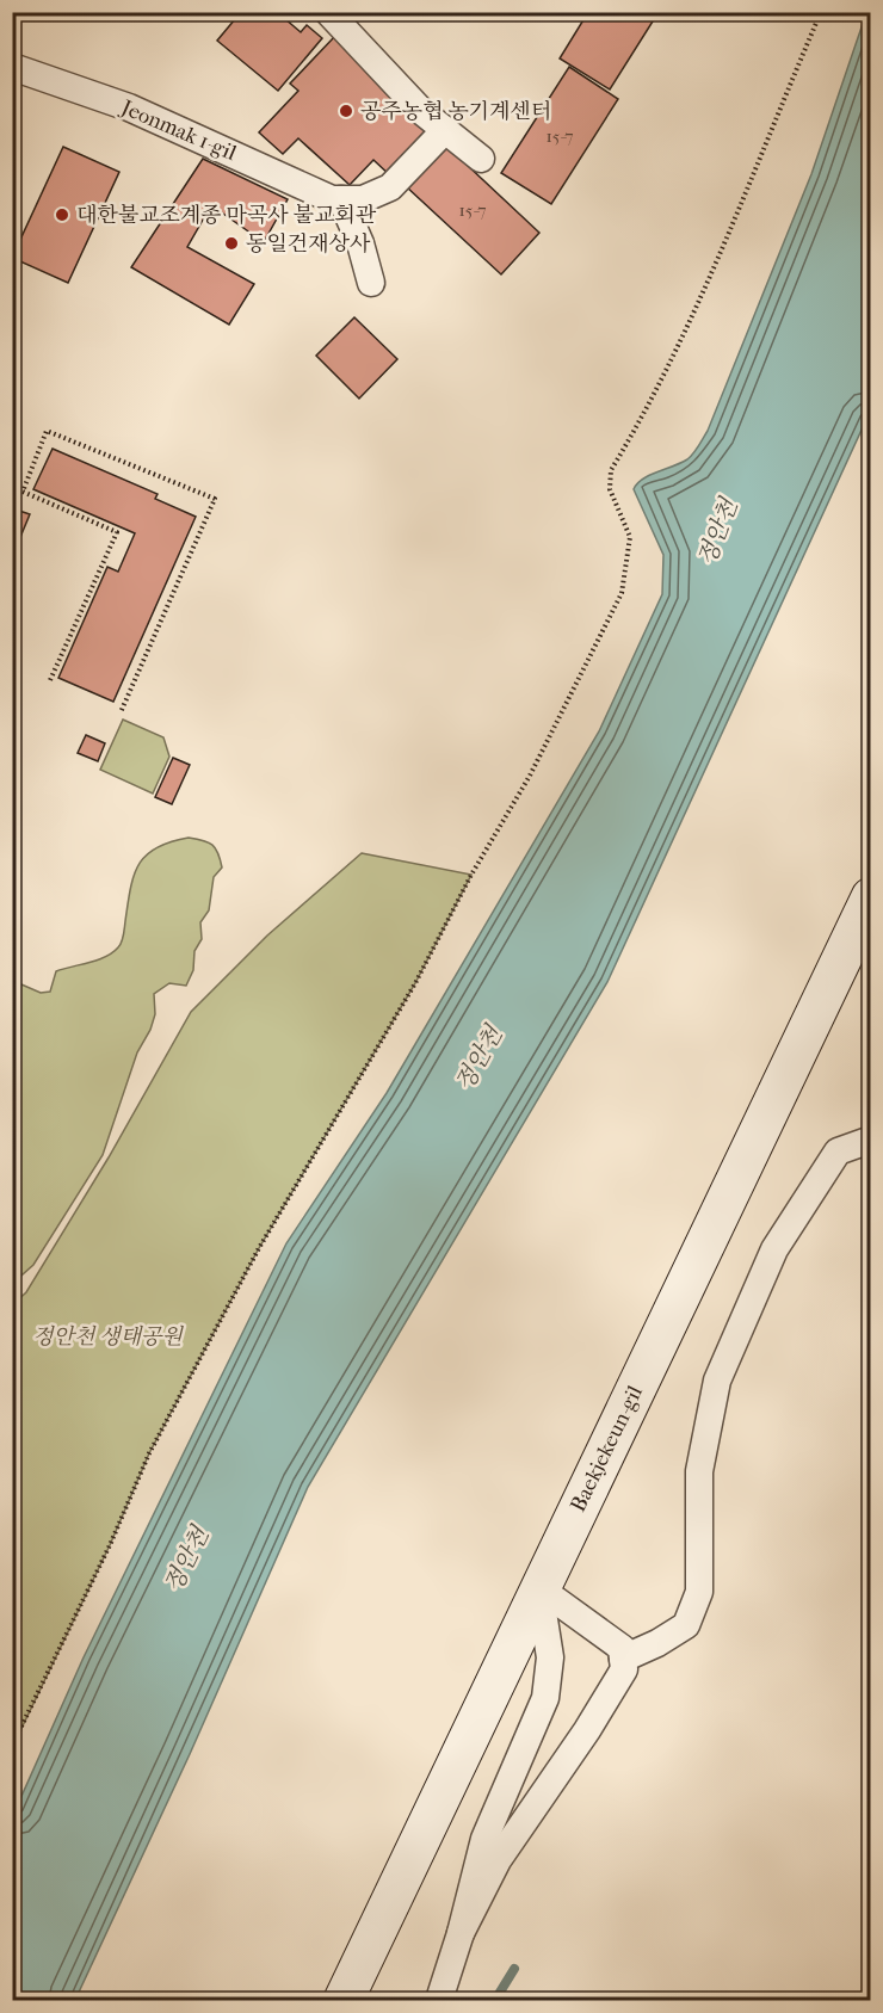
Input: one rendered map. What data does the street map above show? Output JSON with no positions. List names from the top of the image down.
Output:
{
  "streets": {
    "main road": ["Baekjekeun-gil"],
    "street": ["Jeonmak 1-gil"]
  },
  "water": ["정안천"],
  "parks": ["정안천 생태공원"],
  "places": ["공주농협 농기계센터", "대한불교조계종 마곡사 불교회관", "동일건재상사"],
  "house_numbers": ["15-7", "15-7"]
}
